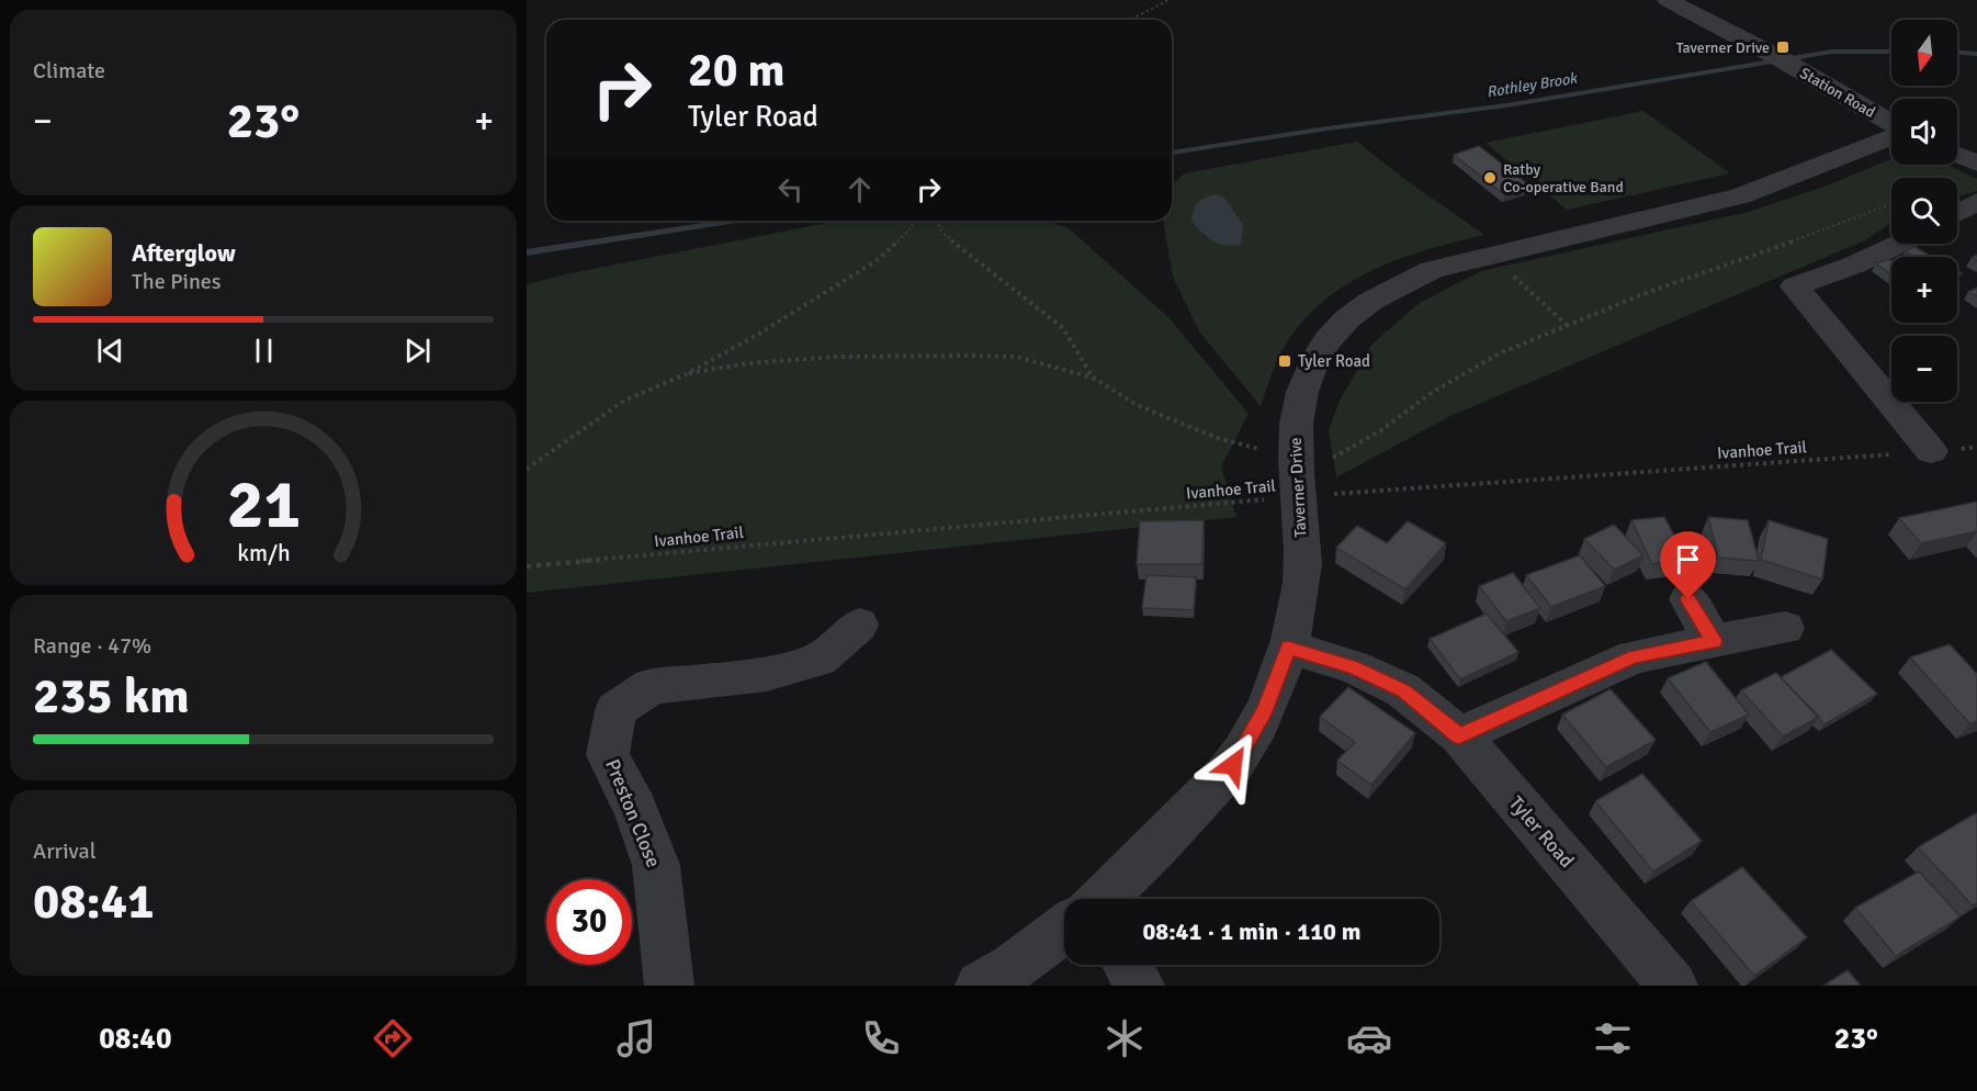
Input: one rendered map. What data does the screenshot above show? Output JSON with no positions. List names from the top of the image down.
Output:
{
  "streets": {
    "street": [
      "Station Road",
      "Taverner Drive",
      "Preston Close",
      "Tyler Road"
    ],
    "path": ["Ivanhoe Trail"]
  },
  "crossings": [
    ["Ivanhoe Trail", "Taverner Drive"],
    ["Taverner Drive", "Tyler Road"]
  ],
  "water": ["Rothley Brook"],
  "places": {
    "transit": ["Taverner Drive", "Tyler Road"],
    "other": ["Ratby Co-operative Band"]
  },
  "north": "bottom",
  "page": {
    "tile": [
      "Climate",
      ["Range · 47%", "235 km"],
      ["Arrival", "08:41"]
    ],
    "map_buttons": ["+", "−"],
    "turn": ["20 m", "Tyler Road"],
    "heat": ["−", "23°", "+"],
    "song": ["Afterglow", "The Pines"],
    "limit": "30",
    "trip": "08:41 · 1 min · 110 m",
    "tabs": ["08:40", "23°"],
    "gauge": ["21", "km/h"]
  }
}
